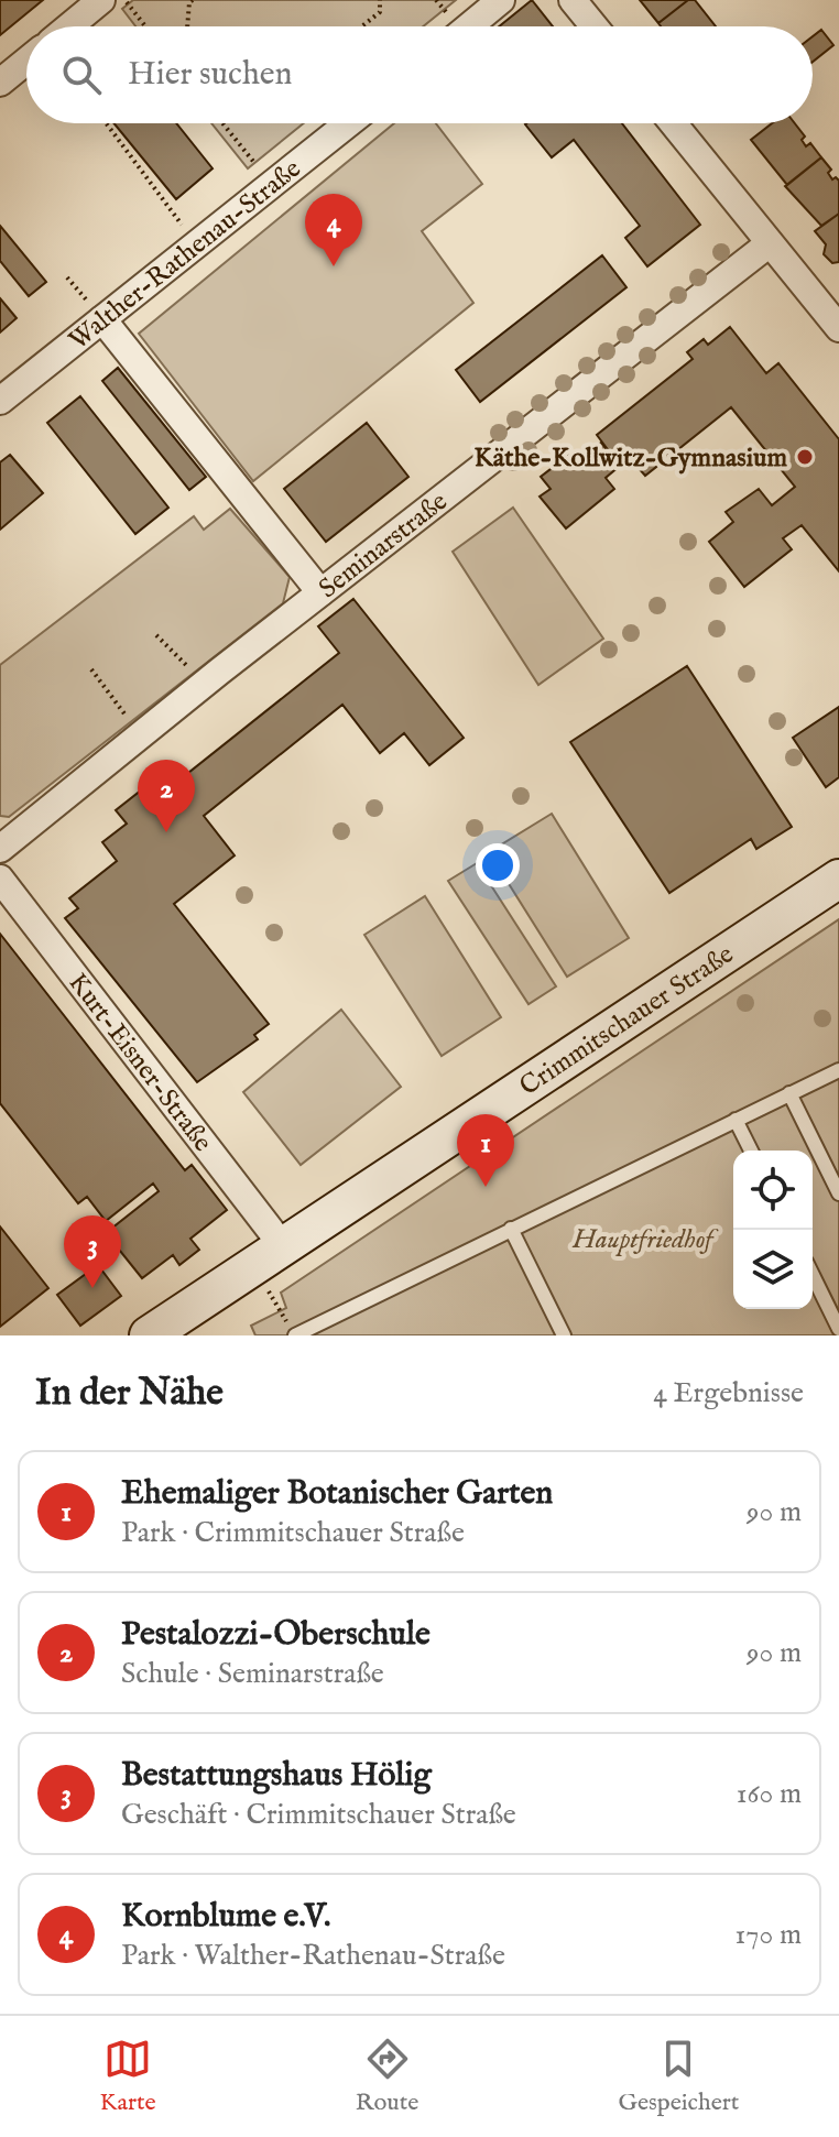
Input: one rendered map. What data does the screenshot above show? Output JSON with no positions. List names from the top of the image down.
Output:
{
  "streets": {
    "main road": ["Crimmitschauer Straße"],
    "street": ["Walther-Rathenau-Straße", "Seminarstraße", "Kurt-Eisner-Straße"]
  },
  "crossings": [
    ["Crimmitschauer Straße", "Kurt-Eisner-Straße"]
  ],
  "parks": ["Hauptfriedhof"],
  "places": ["Käthe-Kollwitz-Gymnasium"],
  "page": {
    "search": "Hier suchen",
    "pins": [
      "4",
      "2",
      "1",
      "3"
    ],
    "heading": ["In der Nähe", "4 Ergebnisse"],
    "list": [
      {
        "mark": "1",
        "name": "Ehemaliger Botanischer Garten",
        "note": "Park · Crimmitschauer Straße",
        "value": "90 m"
      },
      {
        "mark": "2",
        "name": "Pestalozzi-Oberschule",
        "note": "Schule · Seminarstraße",
        "value": "90 m"
      },
      {
        "mark": "3",
        "name": "Bestattungshaus Hölig",
        "note": "Geschäft · Crimmitschauer Straße",
        "value": "160 m"
      },
      {
        "mark": "4",
        "name": "Kornblume e.V.",
        "note": "Park · Walther-Rathenau-Straße",
        "value": "170 m"
      }
    ],
    "nav": ["Karte", "Route", "Gespeichert"]
  }
}
